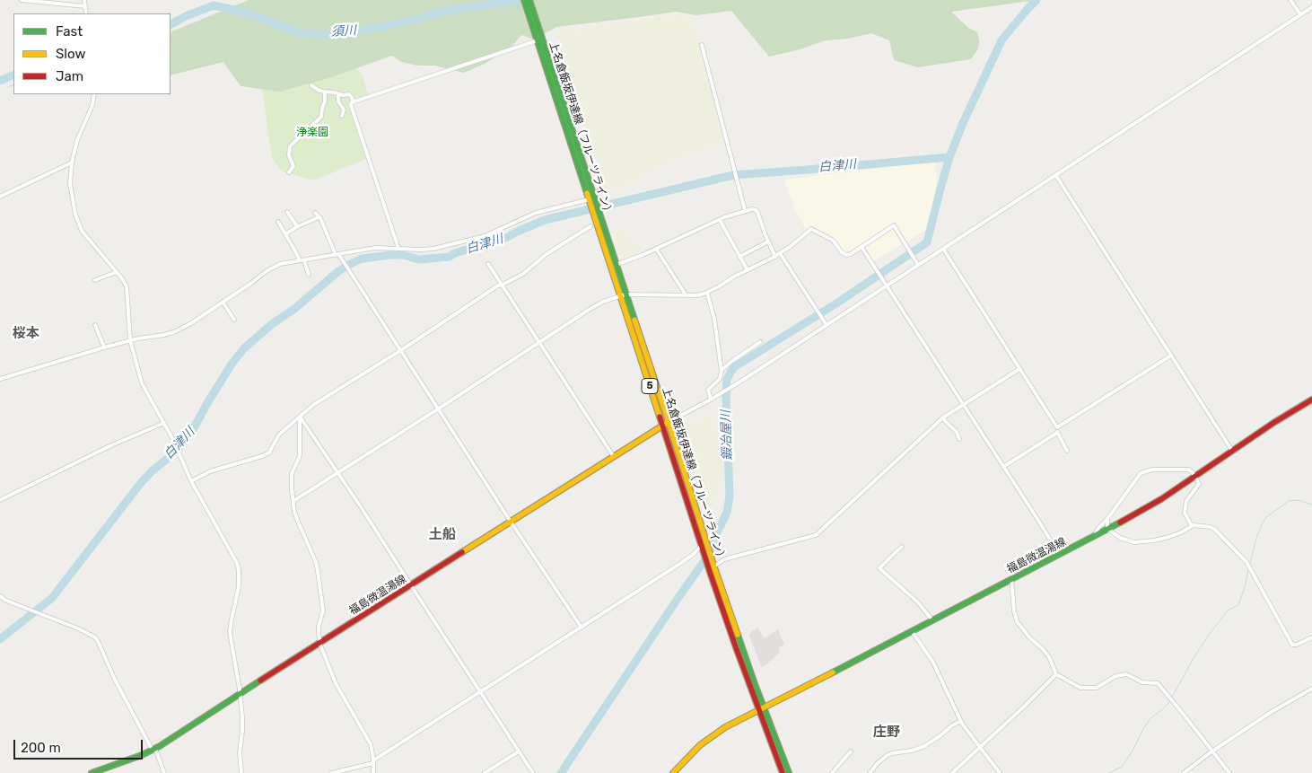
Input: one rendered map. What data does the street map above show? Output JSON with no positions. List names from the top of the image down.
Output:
{
  "streets": {
    "main road": ["上名倉飯坂伊達線（フルーツライン）", "5", "福島微温湯線"]
  },
  "crossings": [
    ["上名倉飯坂伊達線（フルーツライン）", "福島微温湯線"]
  ],
  "districts": ["桜本", "土船", "庄野"],
  "water": ["須川", "白津川", "鍛冶屋川"],
  "parks": ["浄楽園"],
  "legend": ["Fast", "Slow", "Jam"],
  "scale_bar": "200 m"
}
